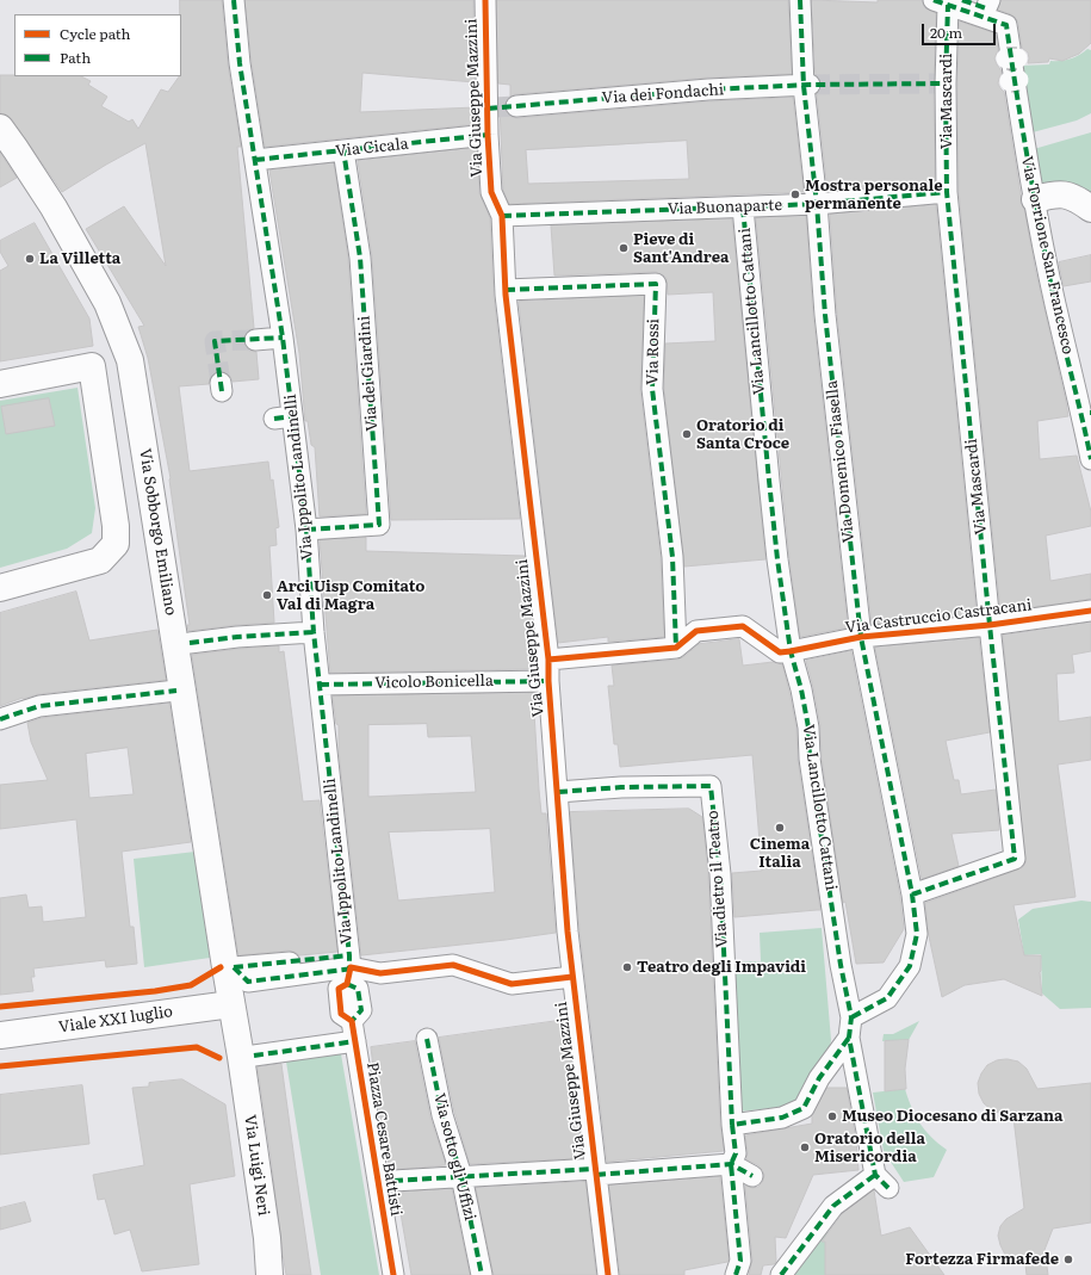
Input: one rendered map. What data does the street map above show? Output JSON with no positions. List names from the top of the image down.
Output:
{
  "streets": {
    "main road": ["Via Sobborgo Emiliano", "Viale XXI luglio", "Via Luigi Neri"],
    "street": [
      "Via dei Fondachi",
      "Via Giuseppe Mazzini",
      "Via Mascardi",
      "Via Cicala",
      "Via Buonaparte",
      "Via Torrione San Francesco",
      "Via Lancillotto Cattani",
      "Via Rossi",
      "Via dei Giardini",
      "Via Domenico Fiasella",
      "Via Ippolito Landinelli",
      "Via Castruccio Castracani",
      "Vicolo Bonicella",
      "Via dietro il Teatro",
      "Piazza Cesare Battisti",
      "Via sotto gli Uffizi"
    ]
  },
  "crossings": [
    ["Via dei Fondachi", "Via Domenico Fiasella"],
    ["Via Giuseppe Mazzini", "Via Cicala"],
    ["Via Giuseppe Mazzini", "Via Buonaparte"],
    ["Via Giuseppe Mazzini", "Via Rossi"],
    ["Via Giuseppe Mazzini", "Vicolo Bonicella"],
    ["Via Giuseppe Mazzini", "Via dietro il Teatro"],
    ["Via Mascardi", "Via Buonaparte"],
    ["Via Mascardi", "Via Torrione San Francesco"],
    ["Via Mascardi", "Via Domenico Fiasella"],
    ["Via Mascardi", "Via Castruccio Castracani"],
    ["Via Cicala", "Via dei Giardini"],
    ["Via Cicala", "Via Ippolito Landinelli"],
    ["Via Buonaparte", "Via Lancillotto Cattani"],
    ["Via Buonaparte", "Via Domenico Fiasella"],
    ["Via Lancillotto Cattani", "Via Domenico Fiasella"],
    ["Via Lancillotto Cattani", "Via Castruccio Castracani"],
    ["Via dei Giardini", "Via Ippolito Landinelli"],
    ["Via Domenico Fiasella", "Via Castruccio Castracani"],
    ["Via Ippolito Landinelli", "Vicolo Bonicella"],
    ["Via Ippolito Landinelli", "Piazza Cesare Battisti"],
    ["Via Sobborgo Emiliano", "Viale XXI luglio"],
    ["Via Sobborgo Emiliano", "Via Luigi Neri"],
    ["Viale XXI luglio", "Via Luigi Neri"]
  ],
  "places": [
    "Mostra personale permanente",
    "Pieve di Sant'Andrea",
    "La Villetta",
    "Oratorio di Santa Croce",
    "Arci Uisp Comitato Val di Magra",
    "Cinema Italia",
    "Teatro degli Impavidi",
    "Museo Diocesano di Sarzana",
    "Oratorio della Misericordia",
    "Fortezza Firmafede"
  ],
  "legend": ["Cycle path", "Path"],
  "scale_bar": "20 m"
}
